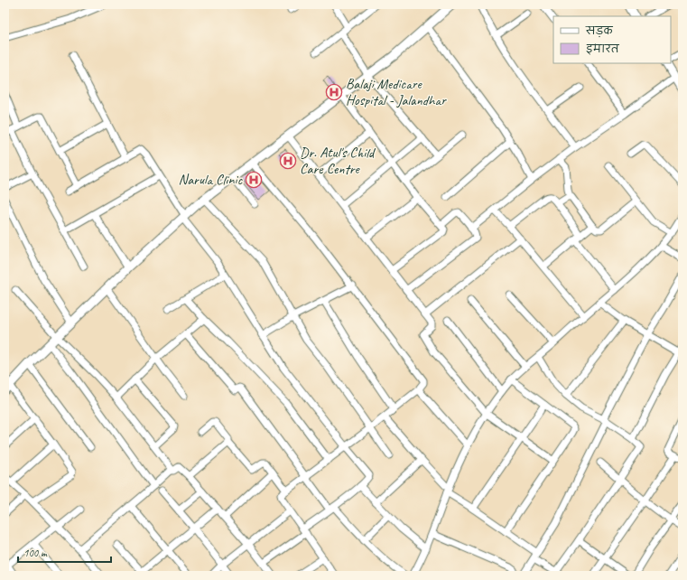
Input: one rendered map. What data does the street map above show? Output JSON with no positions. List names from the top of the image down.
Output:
{
  "places": {
    "hospital": ["Balaji Medicare Hospital - Jalandhar", "Dr. Atul's Child Care Centre", "Narula Clinic"]
  },
  "legend": ["सड़क", "इमारत"],
  "scale_bar": "100 m"
}
